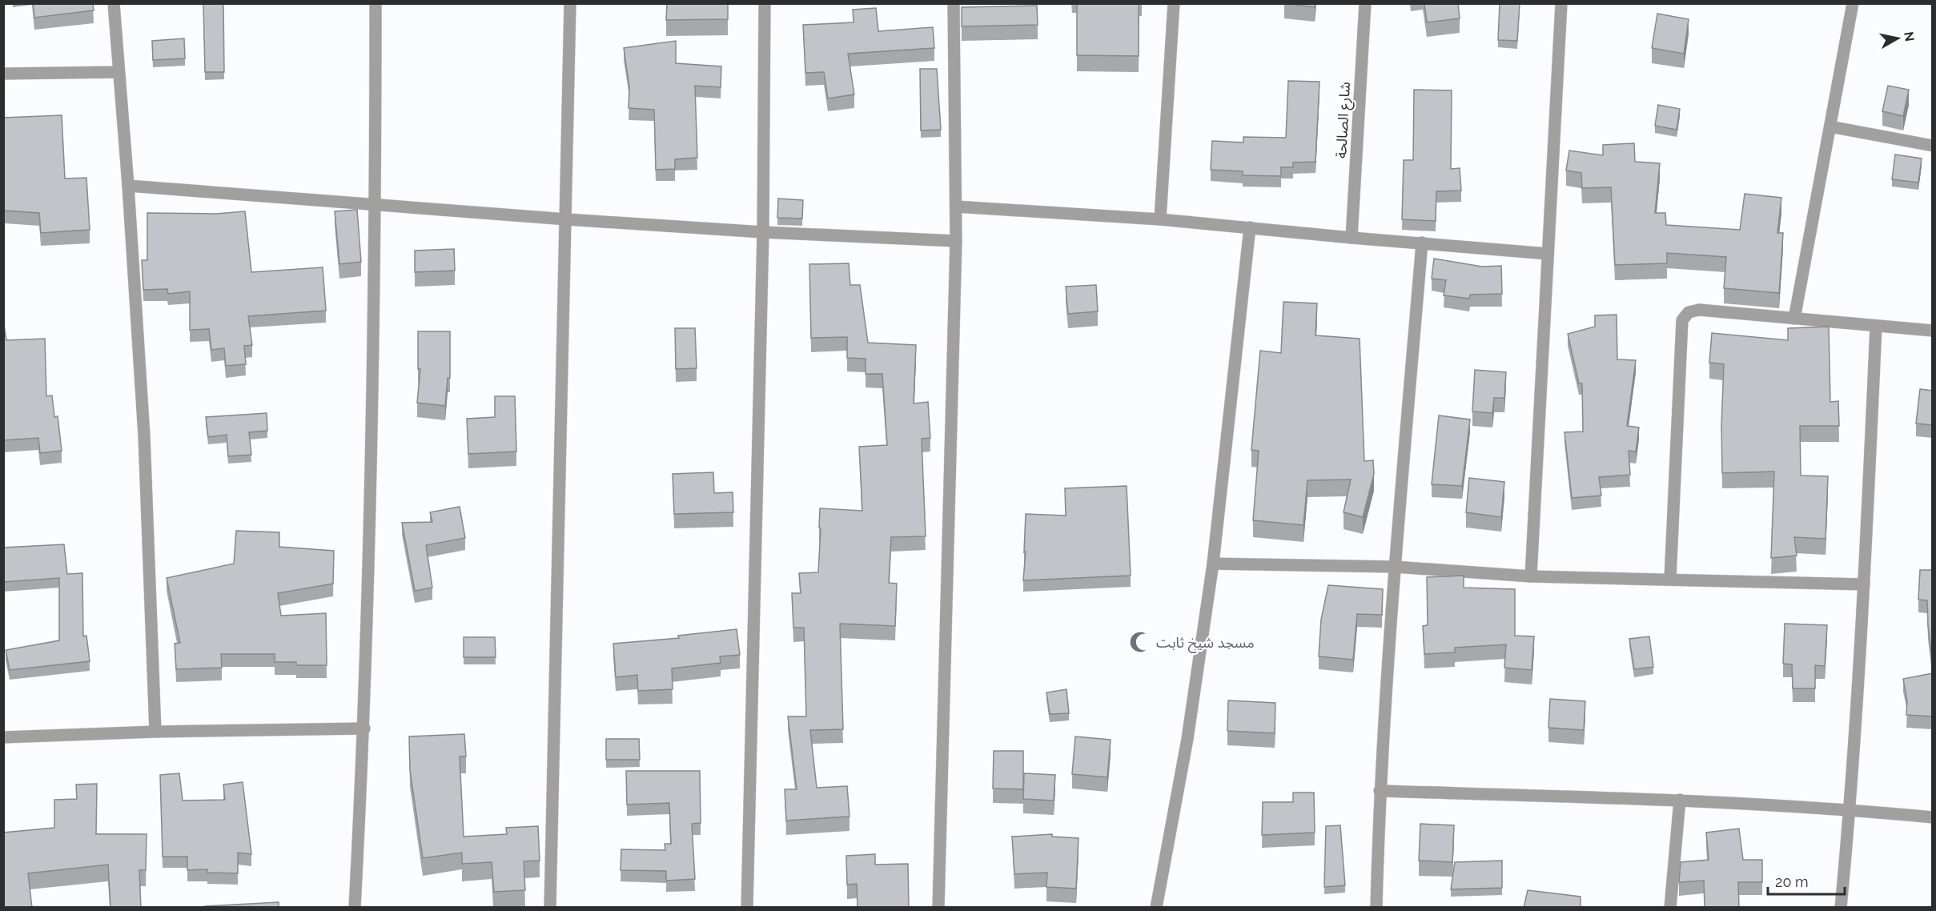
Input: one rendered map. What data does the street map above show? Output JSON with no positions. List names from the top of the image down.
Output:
{
  "streets": {
    "street": ["شارع الصالحة"]
  },
  "places": {
    "mosque": ["مسجد شيخ ثابت"]
  },
  "scale_bar": "20 m",
  "north": "right"
}
